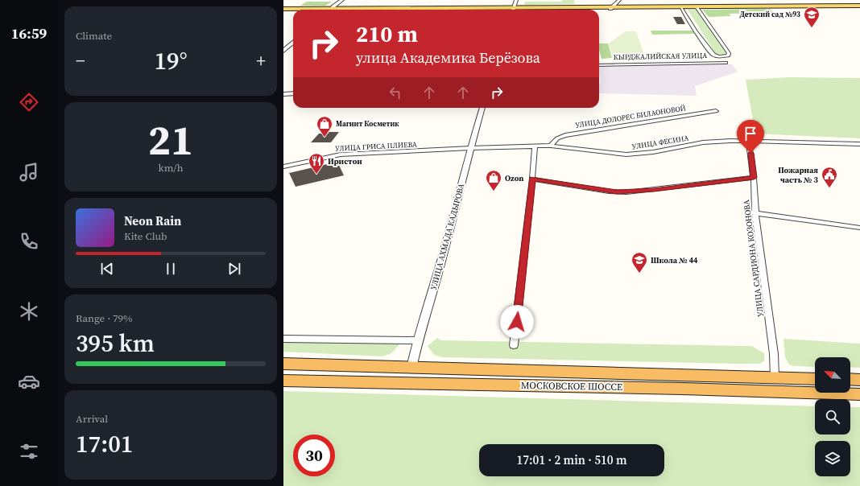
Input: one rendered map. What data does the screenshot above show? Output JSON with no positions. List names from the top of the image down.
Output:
{
  "streets": {
    "highway": ["МОСКОВСКОЕ ШОССЕ"],
    "street": [
      "КЫРДЖАЛИЙСКАЯ УЛИЦА",
      "УЛИЦА ДОЛОРЕС БИЛАОНОВОЙ",
      "УЛИЦА ФЕСИНА",
      "УЛИЦА ГРИСА ПЛИЕВА",
      "УЛИЦА АХМАДА КАДЫРОВА",
      "УЛИЦА САРДИОНА КОЗОНОВА"
    ]
  },
  "crossings": [
    ["УЛИЦА ДОЛОРЕС БИЛАОНОВОЙ", "УЛИЦА ФЕСИНА"],
    ["УЛИЦА ФЕСИНА", "УЛИЦА ГРИСА ПЛИЕВА"],
    ["УЛИЦА ФЕСИНА", "УЛИЦА САРДИОНА КОЗОНОВА"],
    ["УЛИЦА ГРИСА ПЛИЕВА", "УЛИЦА АХМАДА КАДЫРОВА"],
    ["УЛИЦА АХМАДА КАДЫРОВА", "МОСКОВСКОЕ ШОССЕ"],
    ["УЛИЦА САРДИОНА КОЗОНОВА", "МОСКОВСКОЕ ШОССЕ"]
  ],
  "places": {
    "school or university": ["Детский сад №93", "Школа № 44"],
    "shop": ["Магнит Косметик", "Ozon"],
    "restaurant": ["Иристон"],
    "public building": ["Пожарная часть № 3"]
  },
  "north": "top left",
  "page": {
    "tabs": "16:59",
    "tile": [
      "Climate",
      ["21", "km/h"],
      ["Range · 79%", "395 km"],
      ["Arrival", "17:01"]
    ],
    "turn": ["210 m", "улица Академика Берёзова"],
    "heat": ["−", "19°", "+"],
    "song": ["Neon Rain", "Kite Club"],
    "limit": "30",
    "trip": "17:01 · 2 min · 510 m"
  }
}
